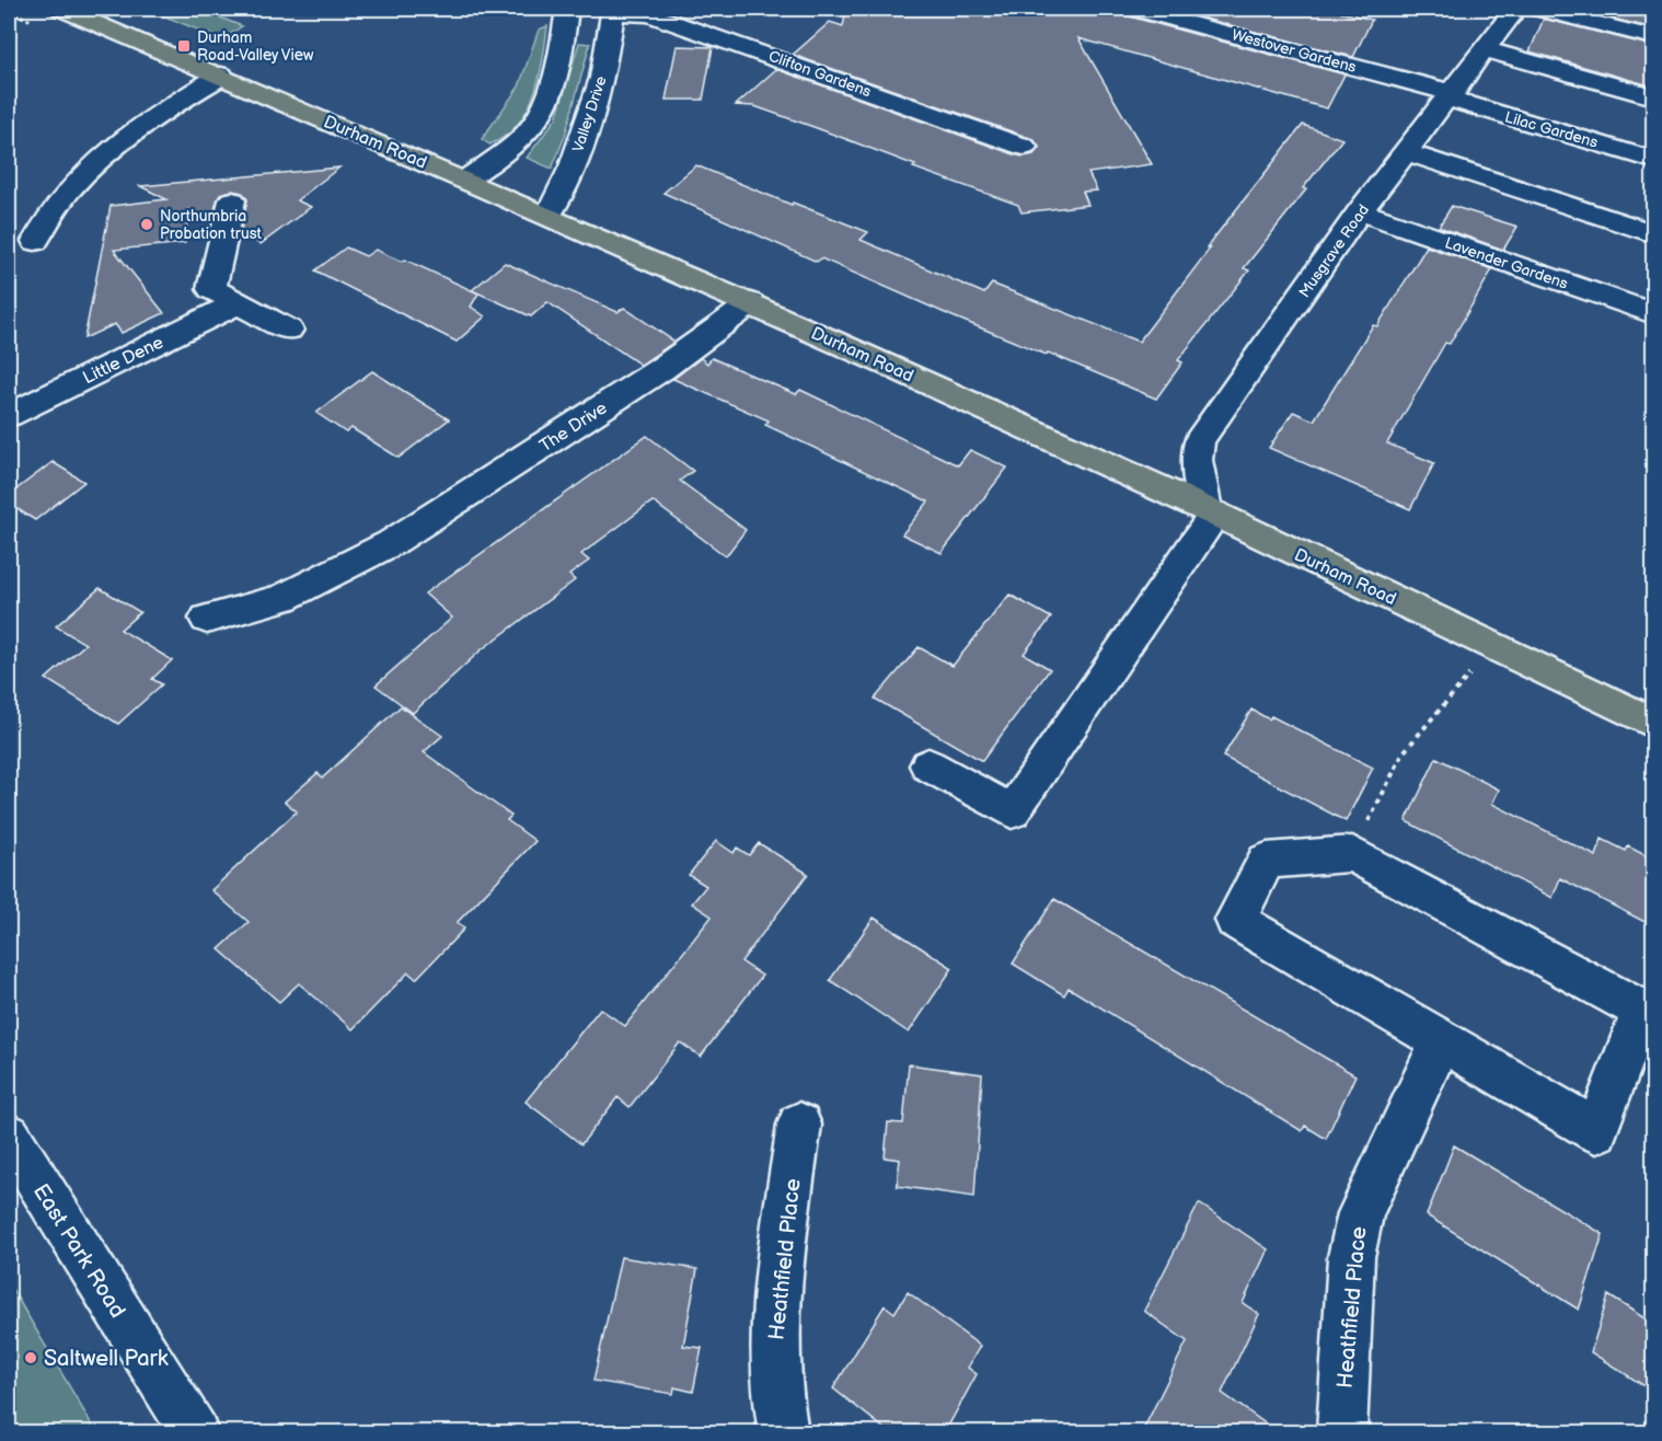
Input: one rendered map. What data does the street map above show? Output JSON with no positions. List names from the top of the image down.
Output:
{
  "streets": {
    "main road": ["Durham Road"],
    "street": [
      "Westover Gardens",
      "Clifton Gardens",
      "Valley Drive",
      "Lilac Gardens",
      "Musgrave Road",
      "Lavender Gardens",
      "Little Dene",
      "The Drive",
      "East Park Road",
      "Heathfield Place"
    ]
  },
  "crossings": [
    ["Westover Gardens", "Lilac Gardens"],
    ["Westover Gardens", "Musgrave Road"],
    ["Clifton Gardens", "Valley Drive"],
    ["Valley Drive", "Durham Road"],
    ["Lilac Gardens", "Musgrave Road"],
    ["Durham Road", "Musgrave Road"],
    ["Durham Road", "The Drive"],
    ["Musgrave Road", "Lavender Gardens"]
  ],
  "places": {
    "transit": ["Durham Road-Valley View"],
    "other": ["Northumbria Probation trust", "Saltwell Park"]
  }
}
